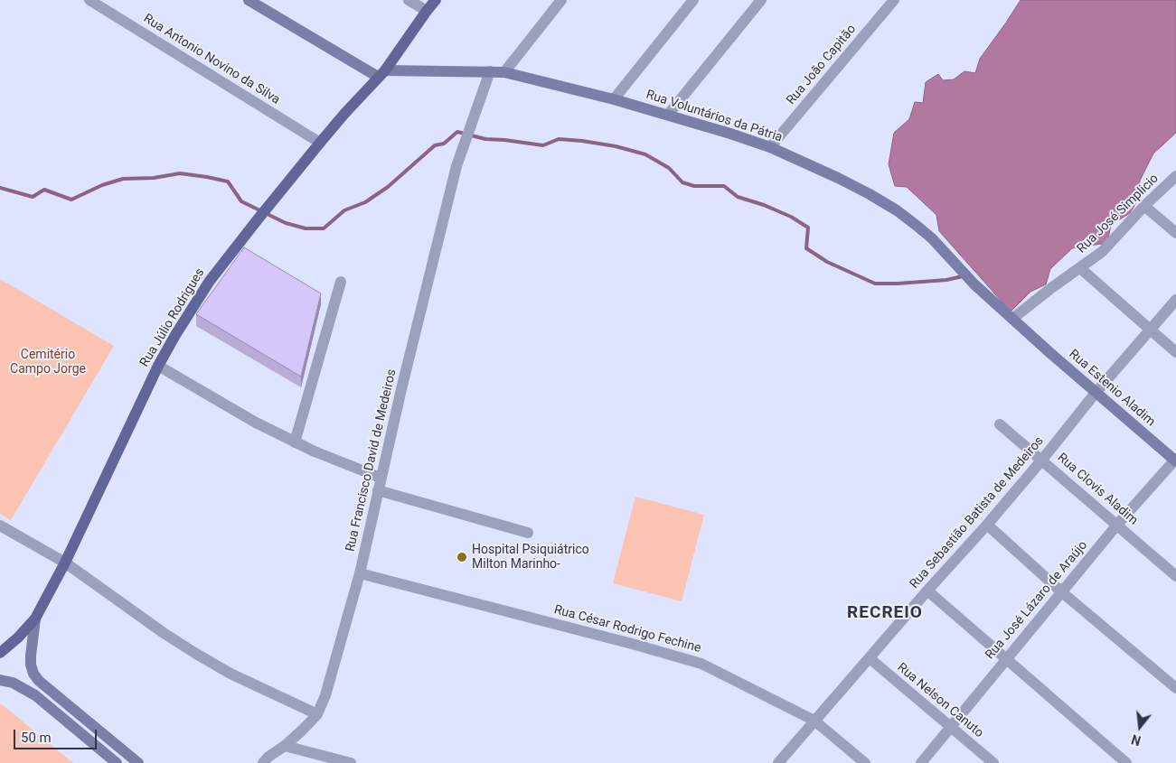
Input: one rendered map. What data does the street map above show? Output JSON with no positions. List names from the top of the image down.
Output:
{
  "streets": {
    "main road": ["Rua Júlio Rodrigues"],
    "street": [
      "Rua Antonio Novino da Silva",
      "Rua João Capitão",
      "Rua Voluntários da Pátria",
      "Rua José Simplicio",
      "Rua Estenio Aladim",
      "Rua Francisco David de Medeiros",
      "Rua Clovis Aladim",
      "Rua Sebastião Batista de Medeiros",
      "Rua José Lázaro de Araújo",
      "Rua César Rodrigo Fechine",
      "Rua Nelson Canuto"
    ]
  },
  "crossings": [
    ["Rua Antonio Novino da Silva", "Rua Júlio Rodrigues"],
    ["Rua João Capitão", "Rua Voluntários da Pátria"],
    ["Rua Voluntários da Pátria", "Rua José Simplicio"],
    ["Rua Voluntários da Pátria", "Rua Júlio Rodrigues"],
    ["Rua Voluntários da Pátria", "Rua Estenio Aladim"],
    ["Rua Voluntários da Pátria", "Rua Francisco David de Medeiros"],
    ["Rua Estenio Aladim", "Rua Sebastião Batista de Medeiros"],
    ["Rua Estenio Aladim", "Rua José Lázaro de Araújo"],
    ["Rua Francisco David de Medeiros", "Rua César Rodrigo Fechine"],
    ["Rua Clovis Aladim", "Rua Sebastião Batista de Medeiros"],
    ["Rua Clovis Aladim", "Rua José Lázaro de Araújo"],
    ["Rua Sebastião Batista de Medeiros", "Rua César Rodrigo Fechine"],
    ["Rua Sebastião Batista de Medeiros", "Rua Nelson Canuto"],
    ["Rua José Lázaro de Araújo", "Rua Nelson Canuto"]
  ],
  "districts": ["RECREIO"],
  "parks": ["Cemitério Campo Jorge"],
  "places": ["Hospital Psiquiátrico Milton Marinho-"],
  "scale_bar": "50 m",
  "north": "bottom"
}
